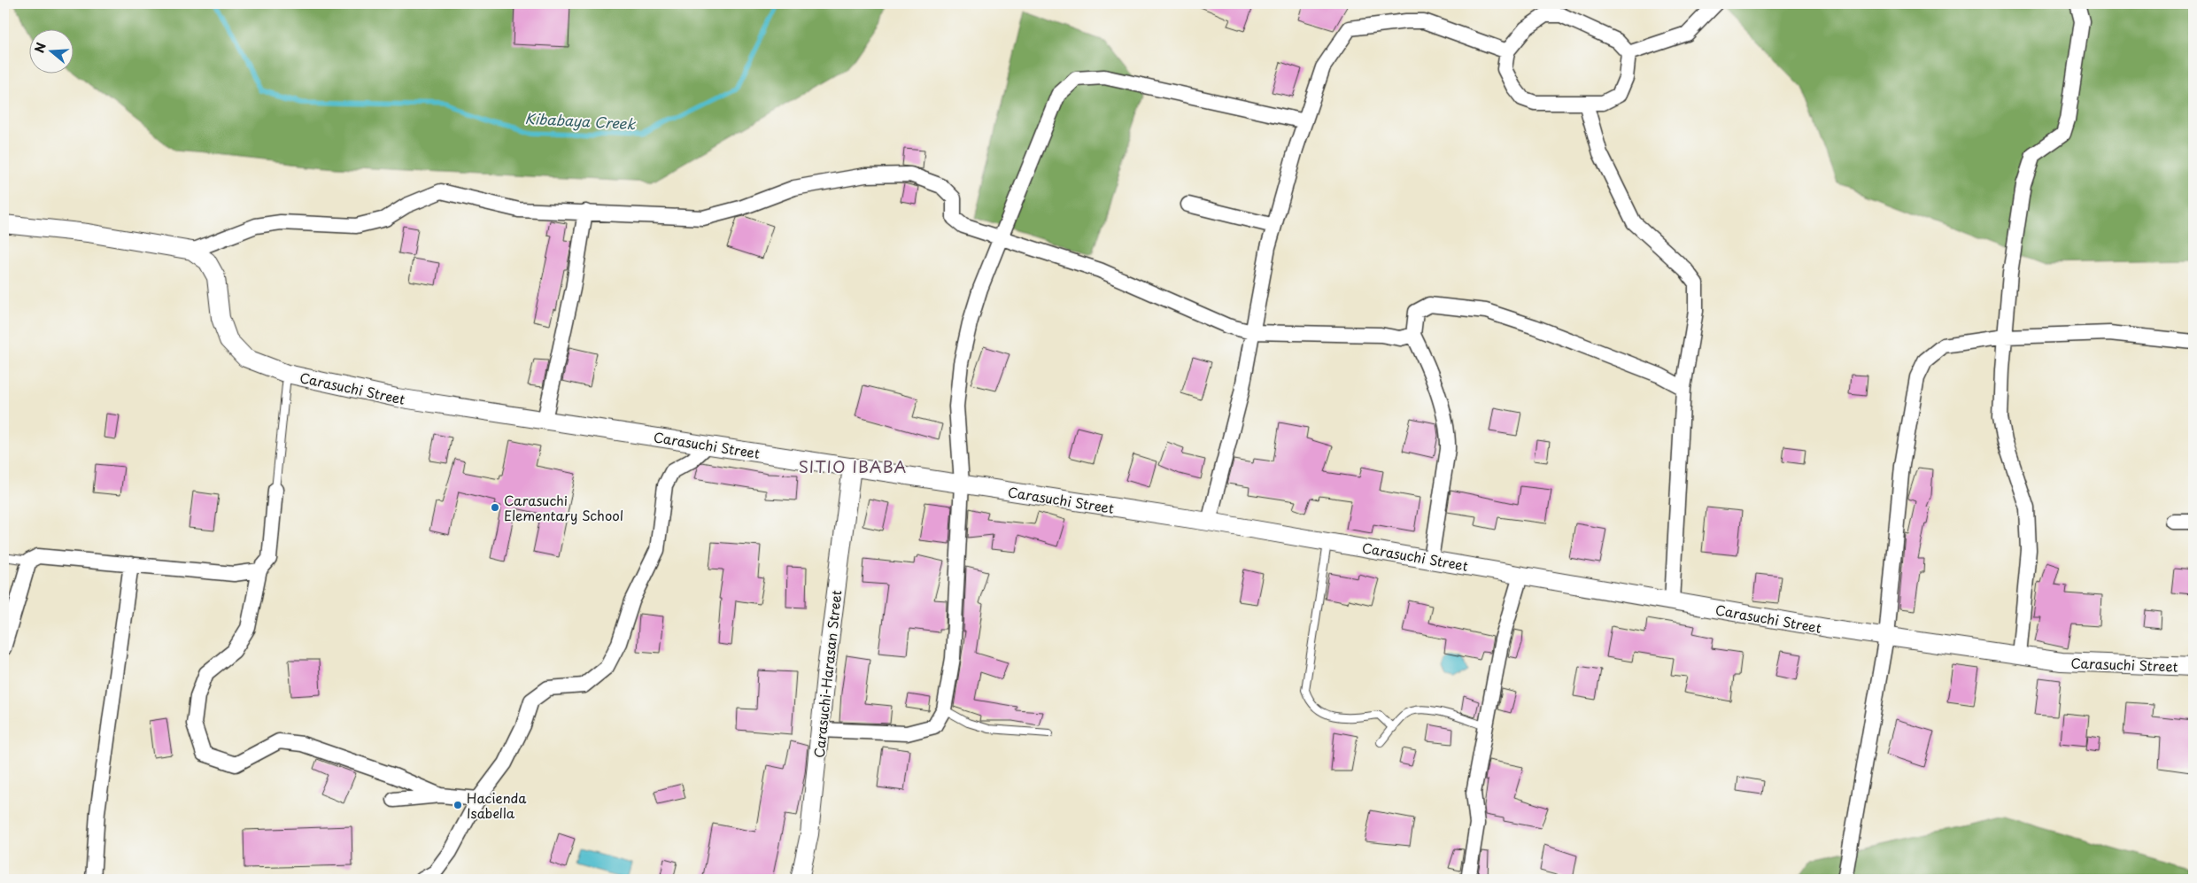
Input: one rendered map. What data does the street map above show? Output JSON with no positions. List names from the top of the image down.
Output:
{
  "streets": {
    "street": ["Carasuchi Street", "Carasuchi-Harasan Street"]
  },
  "crossings": [
    ["Carasuchi Street", "Carasuchi-Harasan Street"]
  ],
  "districts": ["SITIO IBABA"],
  "water": ["Kibabaya Creek"],
  "places": ["Carasuchi Elementary School", "Hacienda Isabella"],
  "north": "left"
}
